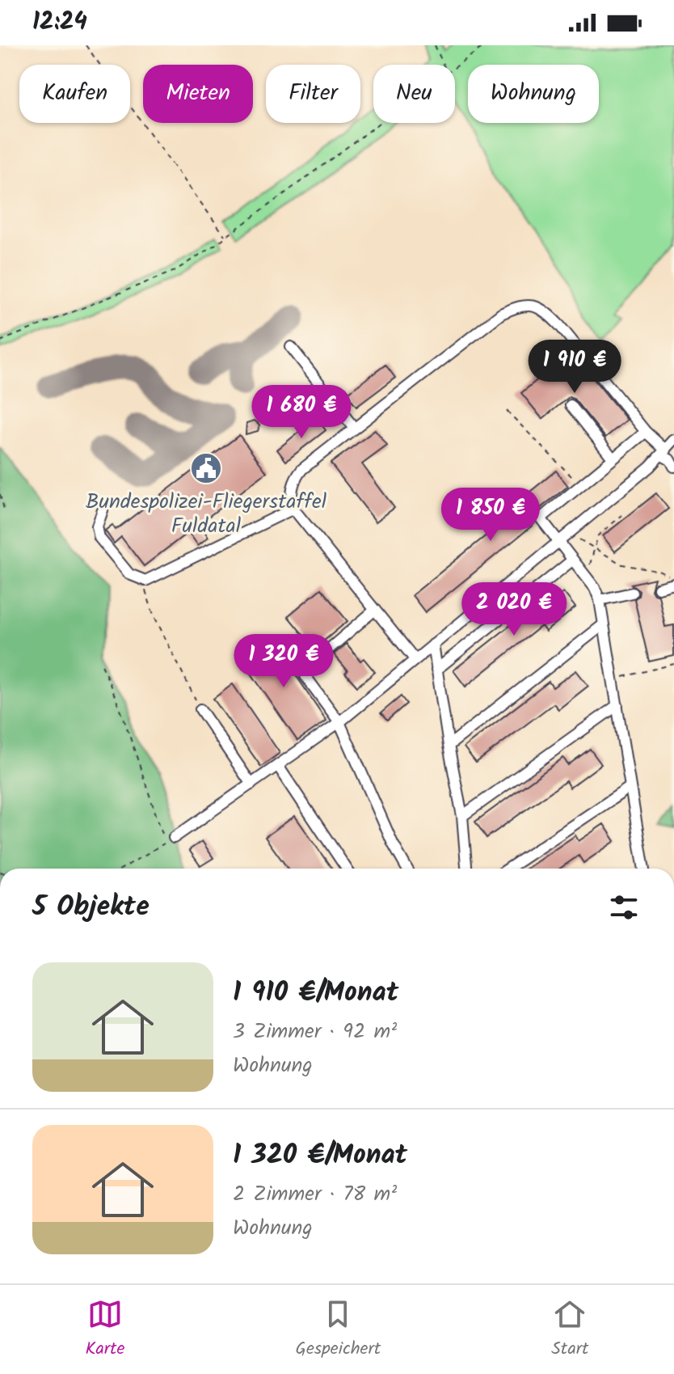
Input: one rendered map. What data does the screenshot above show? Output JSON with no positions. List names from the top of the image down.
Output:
{
  "places": {
    "public building": ["Bundespolizei-Fliegerstaffel Fuldatal"]
  },
  "page": {
    "status": "12:24",
    "chip": [
      "Kaufen",
      "Mieten",
      "Filter",
      "Neu",
      "Wohnung"
    ],
    "price": [
      "1 910 €",
      "1 680 €",
      "1 850 €",
      "2 020 €",
      "1 320 €"
    ],
    "heading": "5 Objekte",
    "list": [
      {
        "name": "1 910 €/Monat",
        "note": "3 Zimmer · 92 m² · Wohnung"
      },
      {
        "name": "1 320 €/Monat",
        "note": "2 Zimmer · 78 m² · Wohnung"
      }
    ],
    "tabs": ["Karte", "Gespeichert", "Start"]
  }
}
